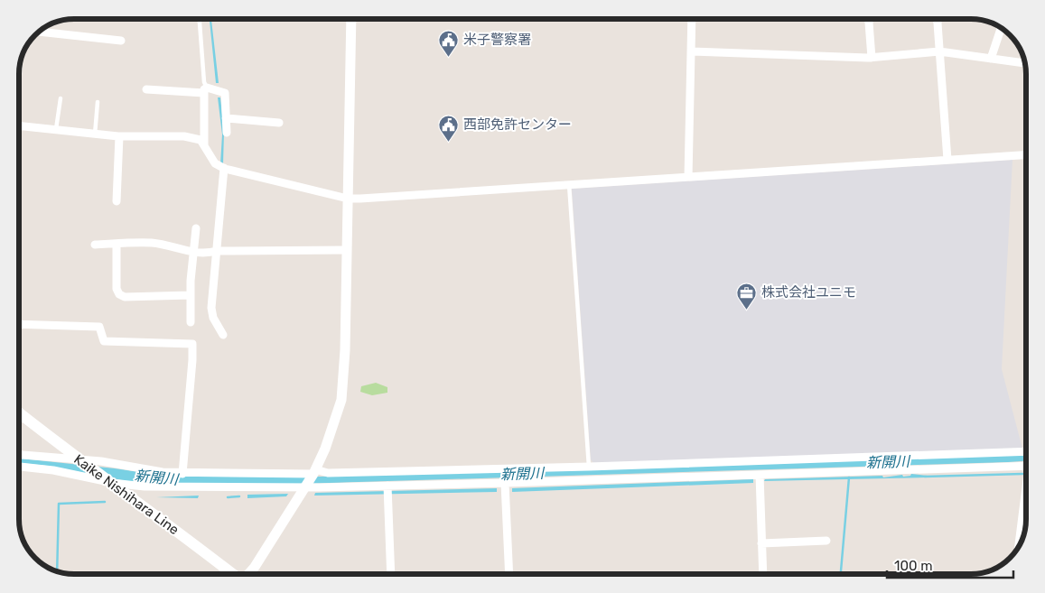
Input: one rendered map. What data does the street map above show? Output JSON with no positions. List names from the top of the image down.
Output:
{
  "streets": {
    "main road": ["Kaike Nishihara Line"]
  },
  "water": ["新開川"],
  "places": {
    "public building": ["米子警察署", "西部免許センター"],
    "office": ["株式会社ユニモ"]
  },
  "scale_bar": "100 m"
}
